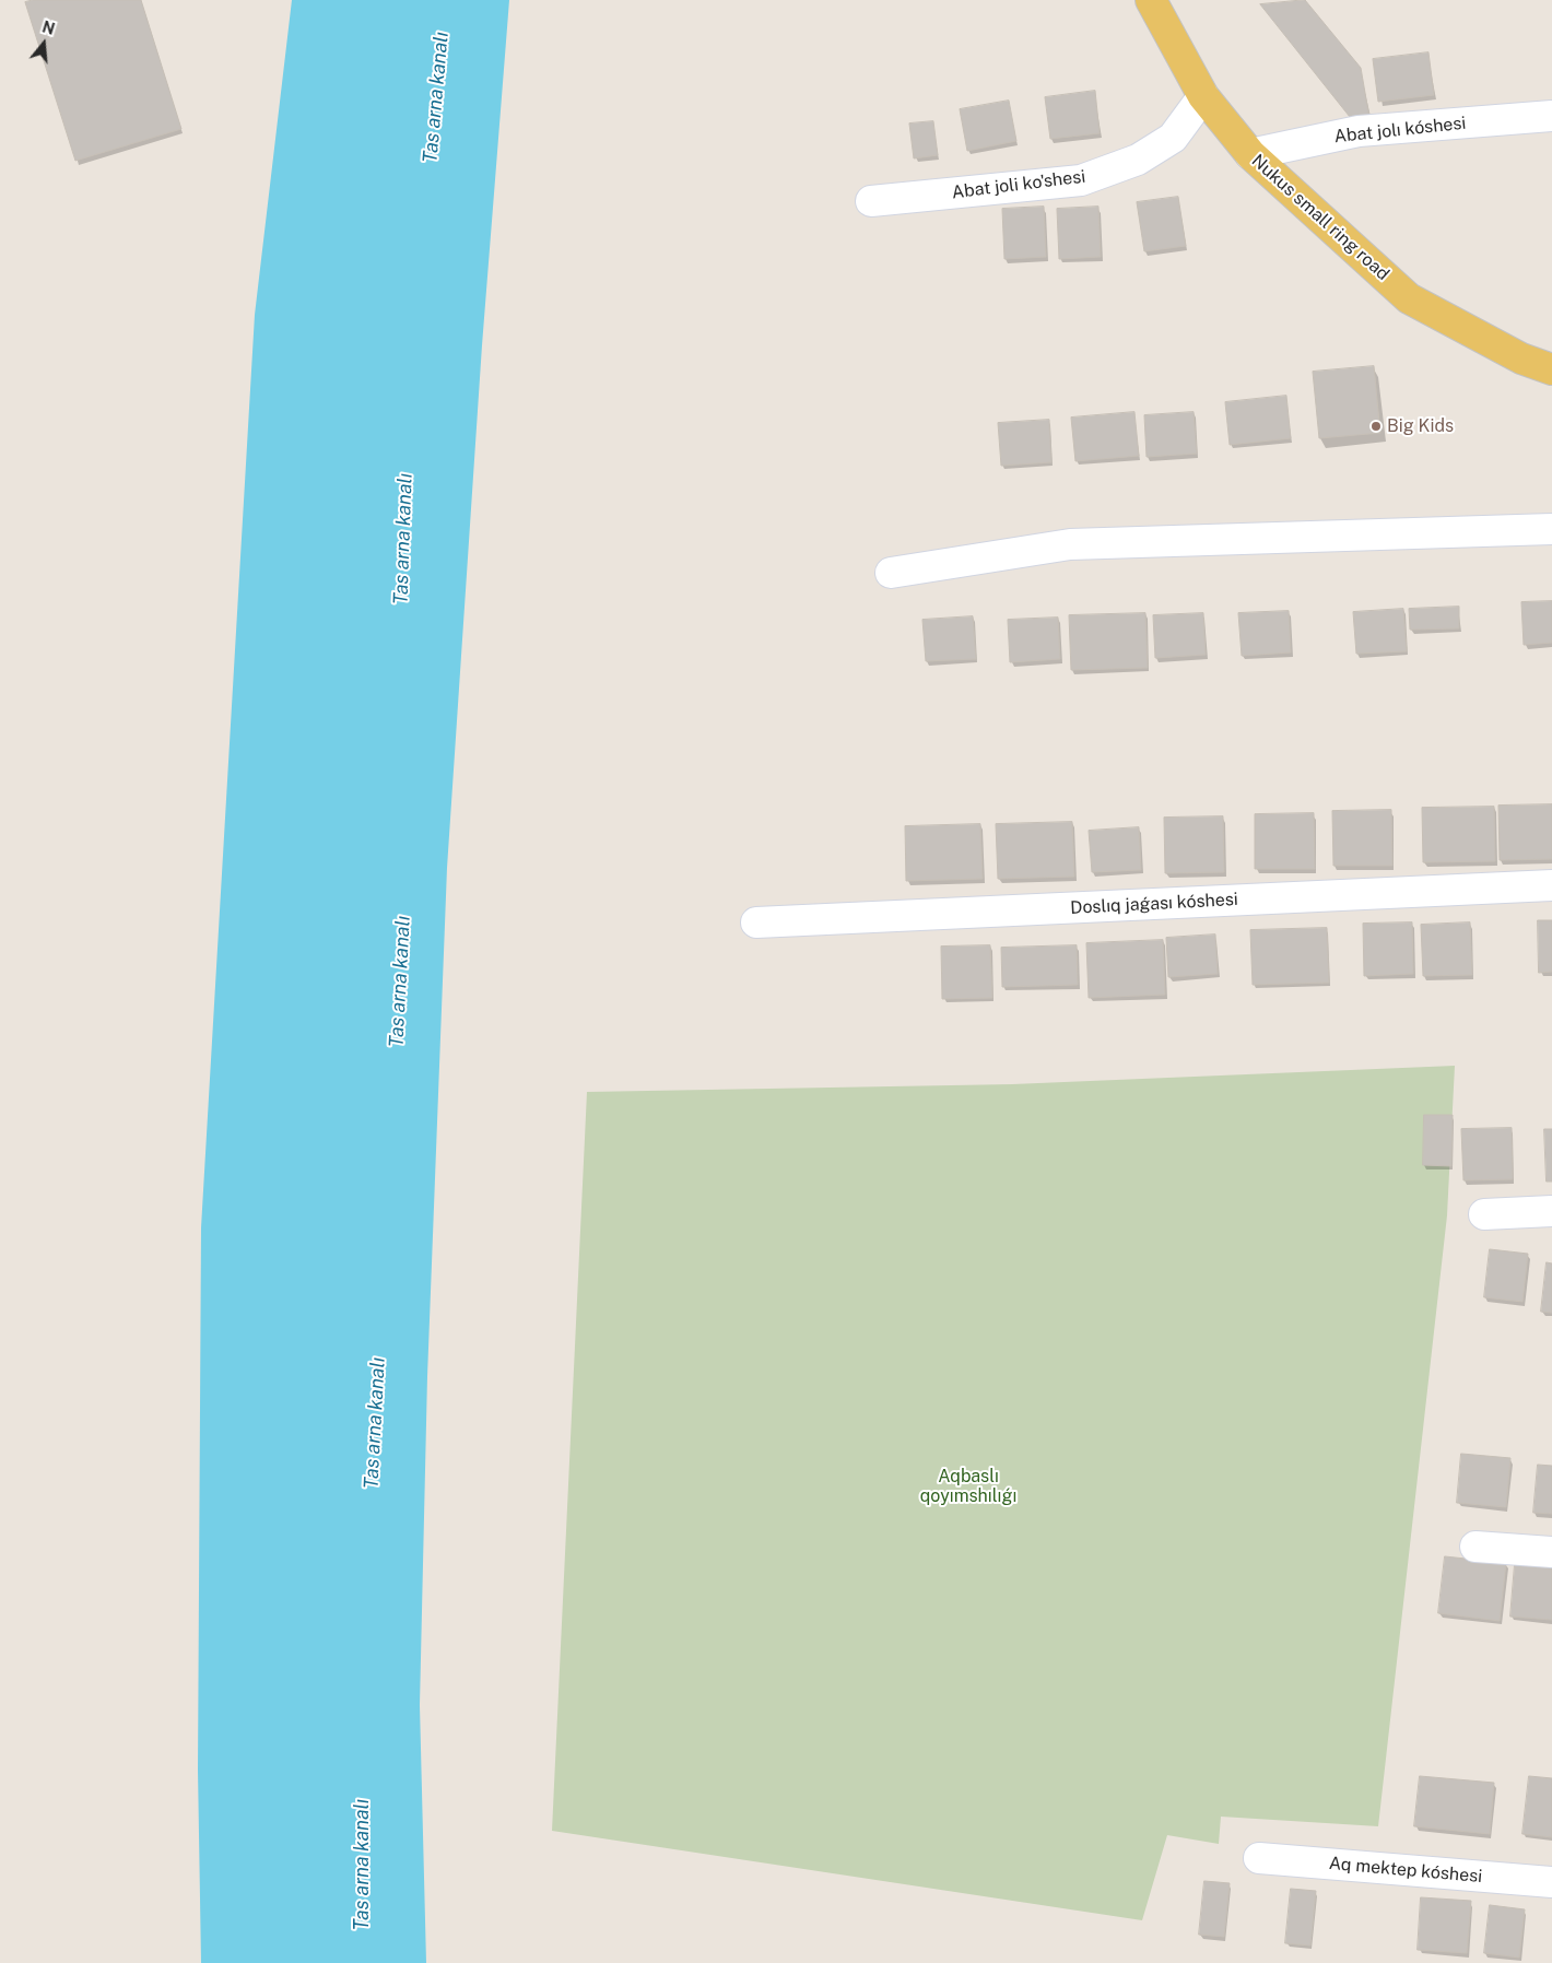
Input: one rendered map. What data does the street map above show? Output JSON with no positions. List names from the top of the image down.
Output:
{
  "streets": {
    "main road": ["Nukus small ring road"],
    "street": [
      "Abat jolı kóshesi",
      "Abat joli ko'shesi",
      "Doslıq jaǵası kóshesi",
      "Aq mektep kóshesi"
    ]
  },
  "crossings": [
    ["Abat jolı kóshesi", "Nukus small ring road"],
    ["Abat joli ko'shesi", "Nukus small ring road"]
  ],
  "water": ["Tas arna kanalı"],
  "parks": ["Aqbaslı qoyımshılıǵı"],
  "places": ["Big Kids"],
  "north": "top"
}
